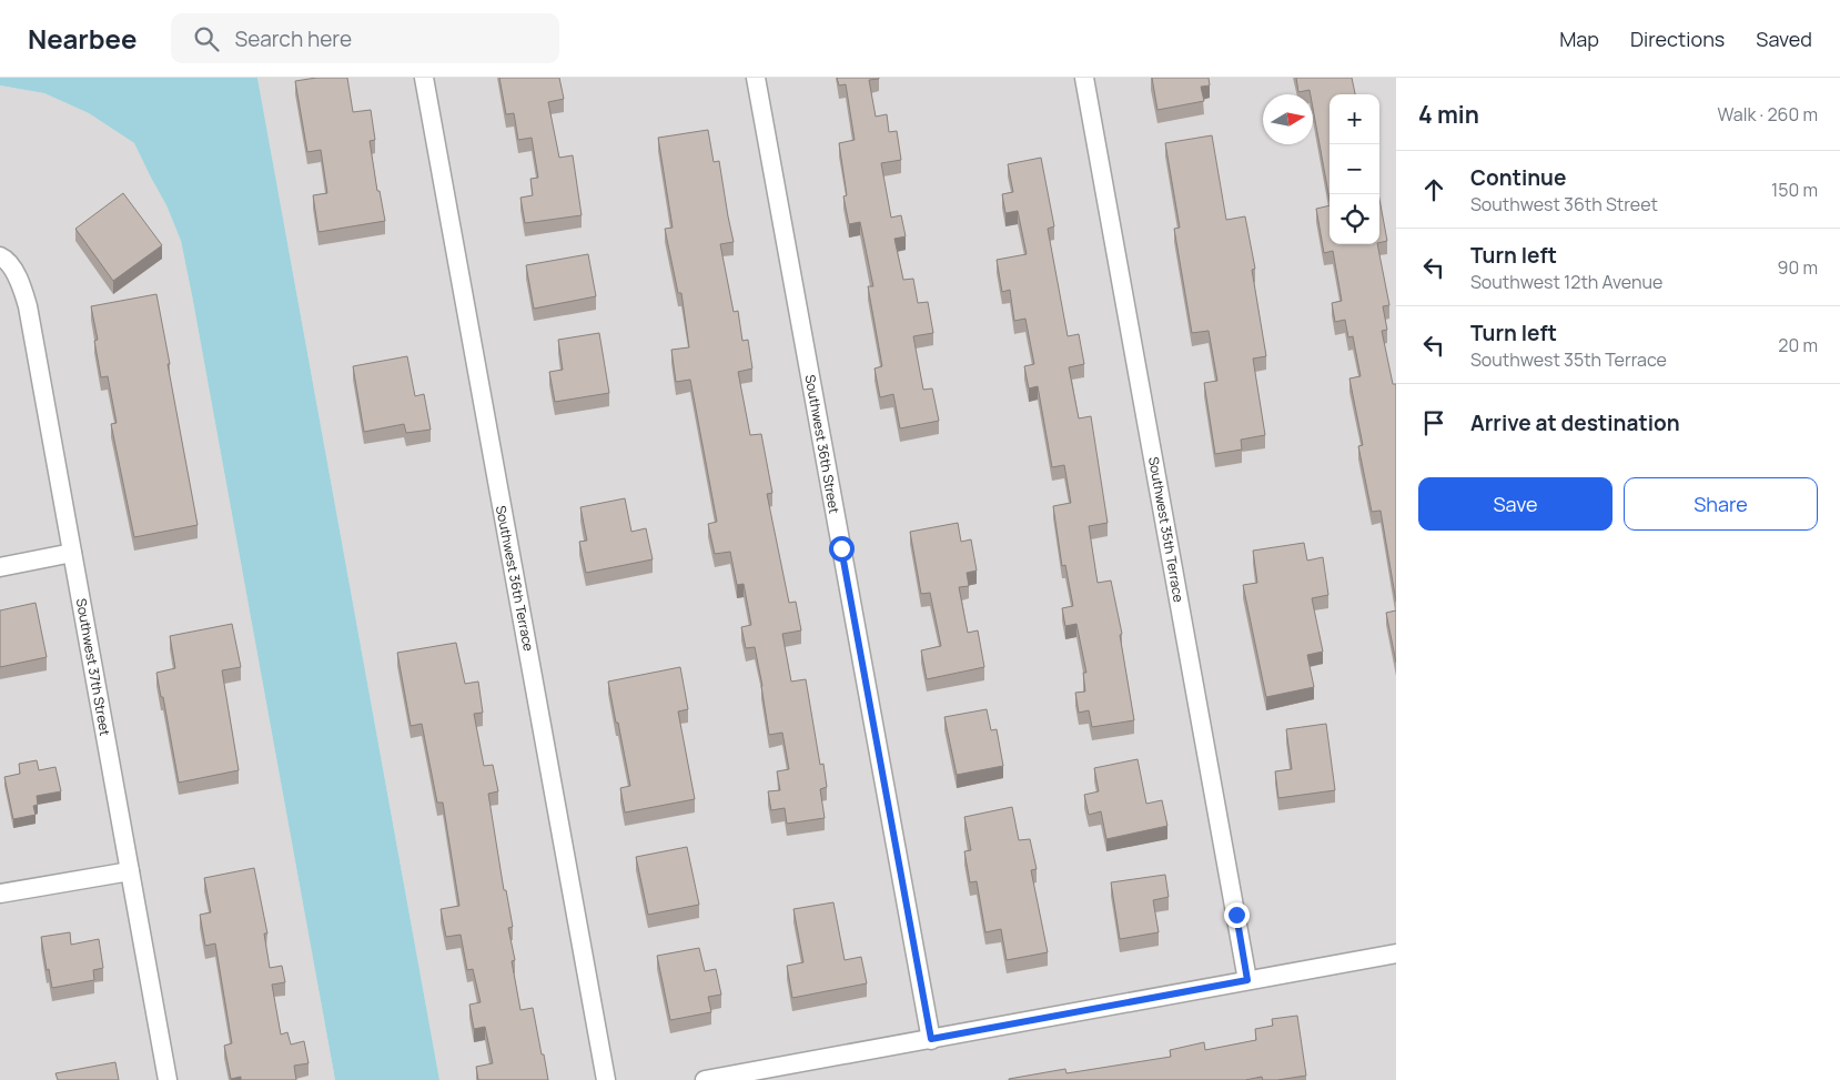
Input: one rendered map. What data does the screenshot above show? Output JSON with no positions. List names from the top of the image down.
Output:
{
  "streets": {
    "street": [
      "Southwest 36th Street",
      "Southwest 35th Terrace",
      "Southwest 36th Terrace",
      "Southwest 37th Street"
    ]
  },
  "north": "right",
  "page": {
    "header": "Nearbee",
    "search": "Search here",
    "nav": ["Map", "Directions", "Saved"],
    "heading": ["4 min", "Walk · 260 m"],
    "map_buttons": ["+", "−"],
    "list": [
      ["Continue", "Southwest 36th Street", "150 m"],
      ["Turn left", "Southwest 12th Avenue", "90 m"],
      ["Turn left", "Southwest 35th Terrace", "20 m"],
      "Arrive at destination"
    ],
    "buttons": ["Save", "Share"]
  }
}
